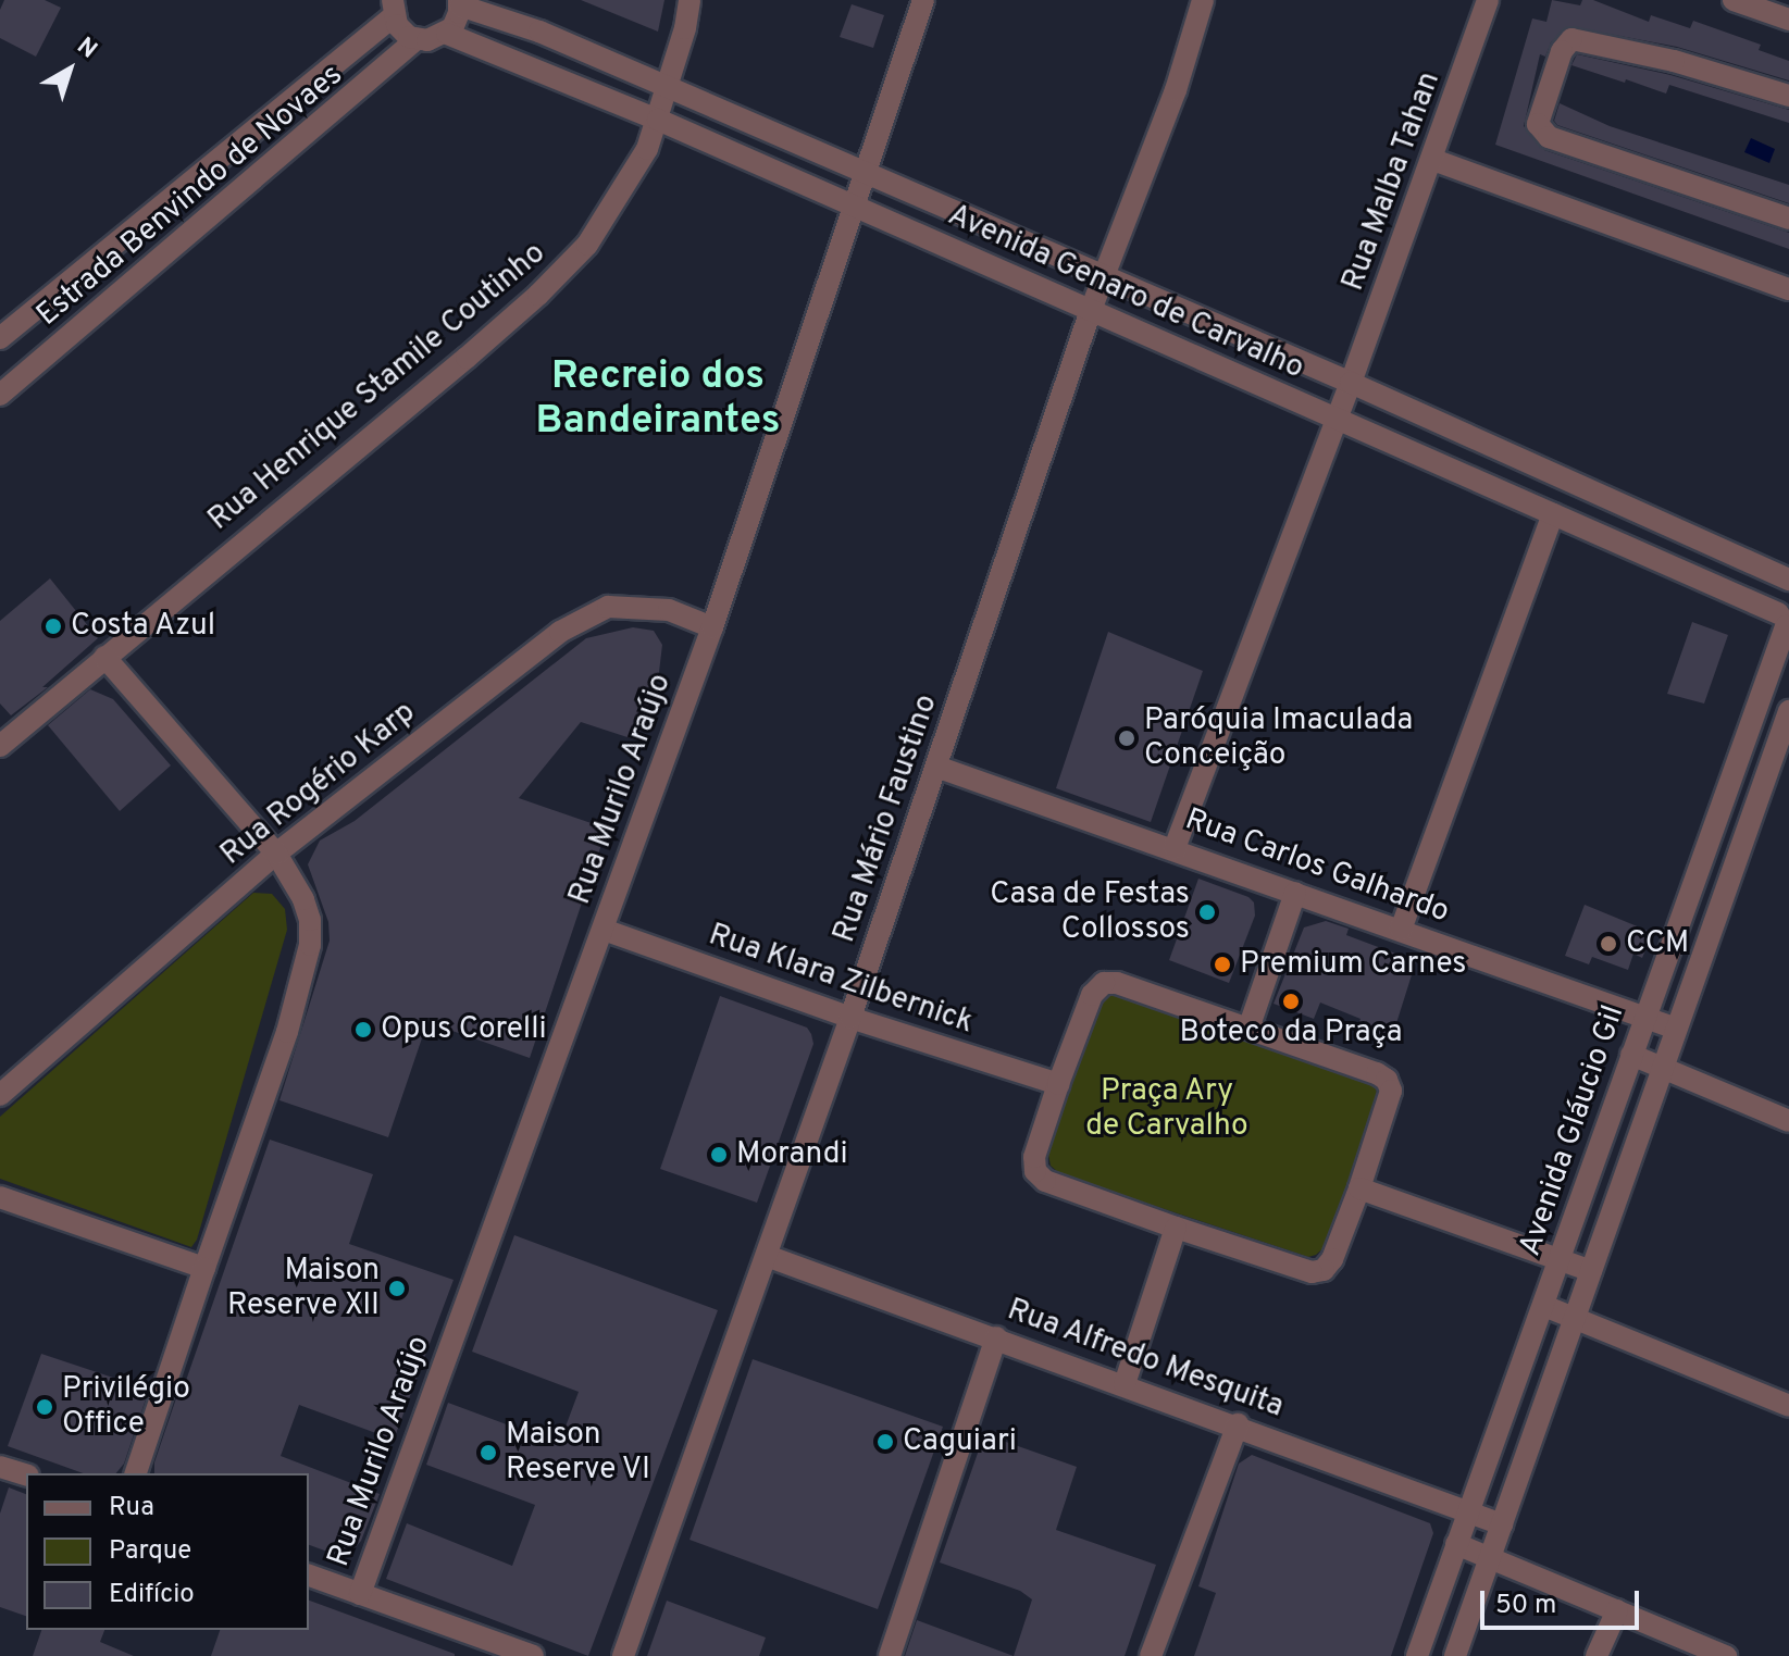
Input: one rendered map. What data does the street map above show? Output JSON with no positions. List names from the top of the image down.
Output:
{
  "streets": {
    "street": [
      "Rua Malba Tahan",
      "Estrada Benvindo de Novaes",
      "Avenida Genaro de Carvalho",
      "Rua Henrique Stamile Coutinho",
      "Rua Rogério Karp",
      "Rua Murilo Araújo",
      "Rua Mário Faustino",
      "Rua Carlos Galhardo",
      "Rua Klara Zilbernick",
      "Avenida Gláucio Gil",
      "Rua Alfredo Mesquita"
    ]
  },
  "crossings": [
    ["Rua Malba Tahan", "Avenida Genaro de Carvalho"],
    ["Rua Malba Tahan", "Rua Carlos Galhardo"],
    ["Avenida Genaro de Carvalho", "Rua Henrique Stamile Coutinho"],
    ["Avenida Genaro de Carvalho", "Rua Murilo Araújo"],
    ["Avenida Genaro de Carvalho", "Rua Mário Faustino"],
    ["Avenida Genaro de Carvalho", "Avenida Gláucio Gil"],
    ["Rua Rogério Karp", "Rua Murilo Araújo"],
    ["Rua Murilo Araújo", "Rua Klara Zilbernick"],
    ["Rua Mário Faustino", "Rua Carlos Galhardo"],
    ["Rua Mário Faustino", "Rua Klara Zilbernick"],
    ["Rua Mário Faustino", "Rua Alfredo Mesquita"],
    ["Rua Carlos Galhardo", "Avenida Gláucio Gil"],
    ["Avenida Gláucio Gil", "Rua Alfredo Mesquita"]
  ],
  "districts": ["Recreio dos Bandeirantes"],
  "parks": ["Praça Ary de Carvalho"],
  "places": [
    "Costa Azul",
    "Paróquia Imaculada Conceição",
    "Casa de Festas Collossos",
    "CCM",
    "Premium Carnes",
    "Boteco da Praça",
    "Opus Corelli",
    "Morandi",
    "Maison Reserve XII",
    "Privilégio Office",
    "Caguiari",
    "Maison Reserve VI"
  ],
  "legend": ["Rua", "Parque", "Edifício"],
  "scale_bar": "50 m",
  "north": "top right"
}
